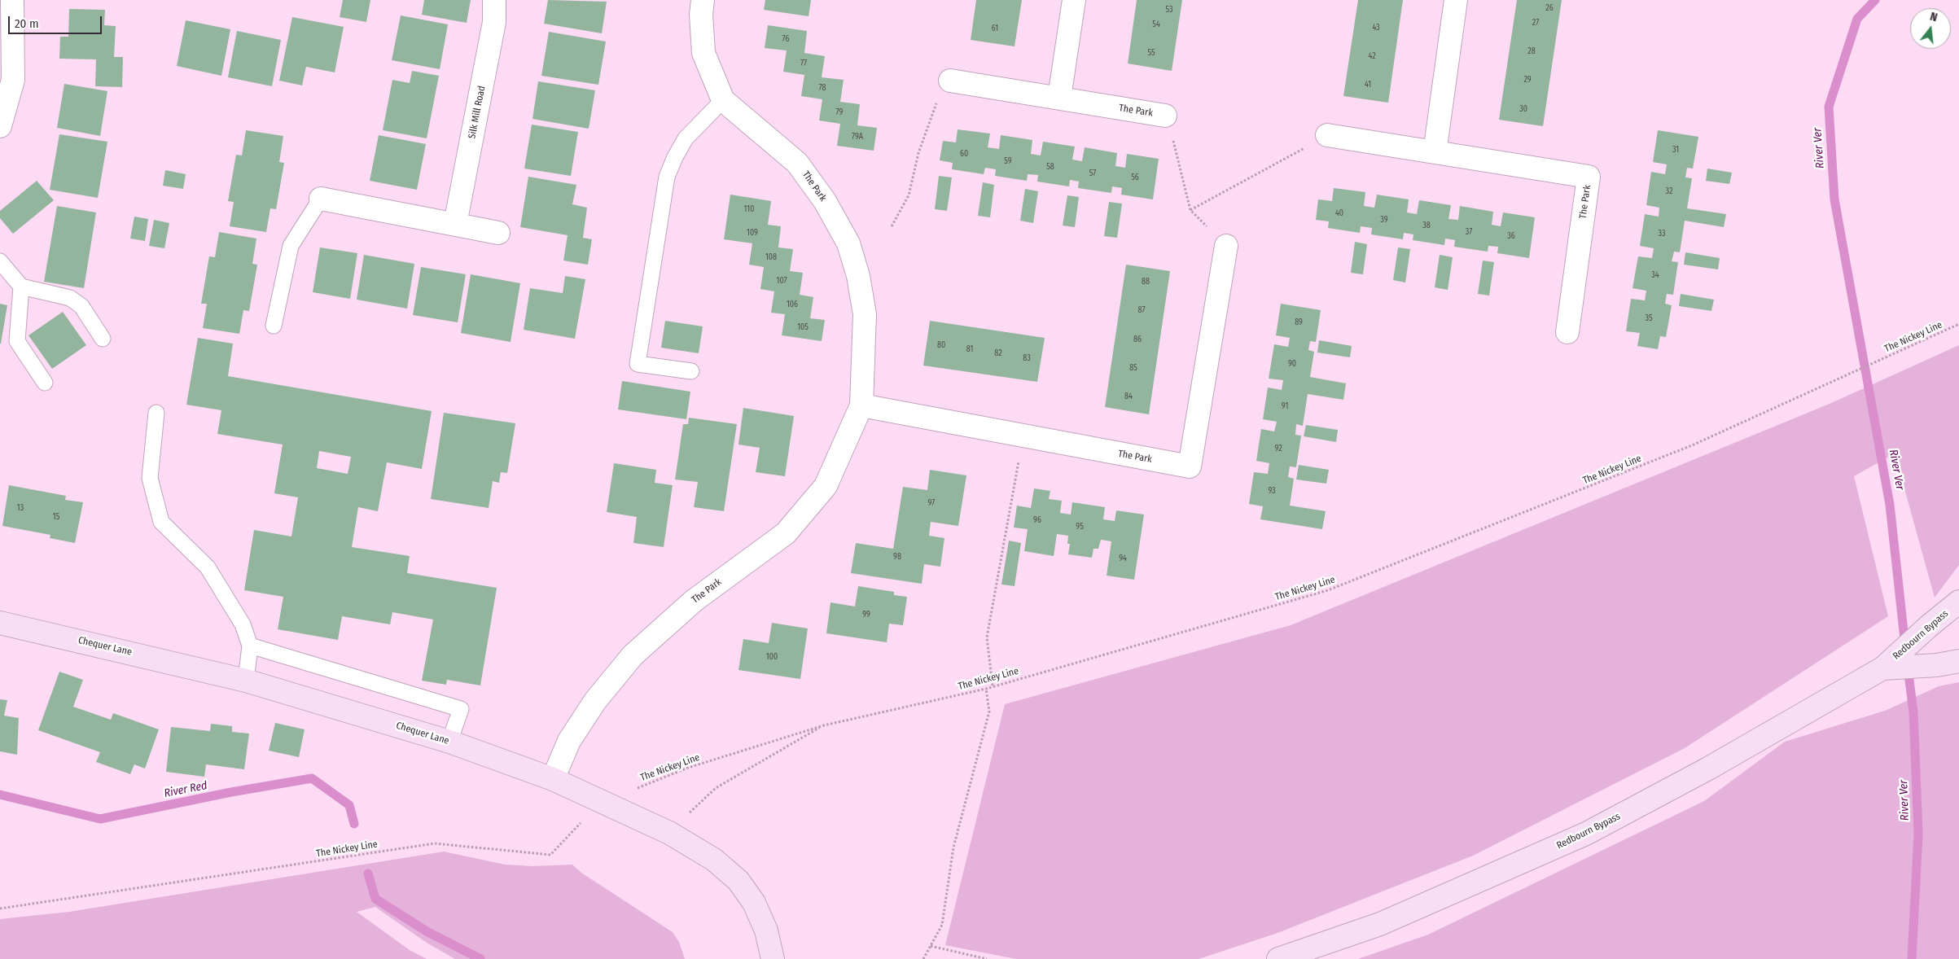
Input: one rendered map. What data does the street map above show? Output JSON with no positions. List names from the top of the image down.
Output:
{
  "streets": {
    "street": [
      "The Park",
      "Silk Mill Road",
      "Redbourn Bypass",
      "Chequer Lane"
    ],
    "path": ["The Nickey Line"]
  },
  "crossings": [
    ["The Park", "Chequer Lane"],
    ["The Nickey Line", "Chequer Lane"]
  ],
  "water": ["River Ver", "River Red"],
  "house_numbers": [
    "26",
    "53",
    "27",
    "54",
    "43",
    "61",
    "76",
    "28",
    "55",
    "42",
    "77",
    "29",
    "41",
    "78",
    "30",
    "79",
    "79A",
    "31",
    "60",
    "59",
    "58",
    "57",
    "56",
    "32",
    "110",
    "40",
    "39",
    "38",
    "37",
    "109",
    "33",
    "36",
    "108",
    "34",
    "107",
    "88",
    "106",
    "87",
    "35",
    "89",
    "105",
    "86",
    "80",
    "81",
    "82",
    "83",
    "90",
    "85",
    "84",
    "91",
    "92",
    "93",
    "97",
    "13",
    "15",
    "96",
    "95",
    "98",
    "94",
    "99",
    "100"
  ],
  "scale_bar": "20 m",
  "north": "top"
}
